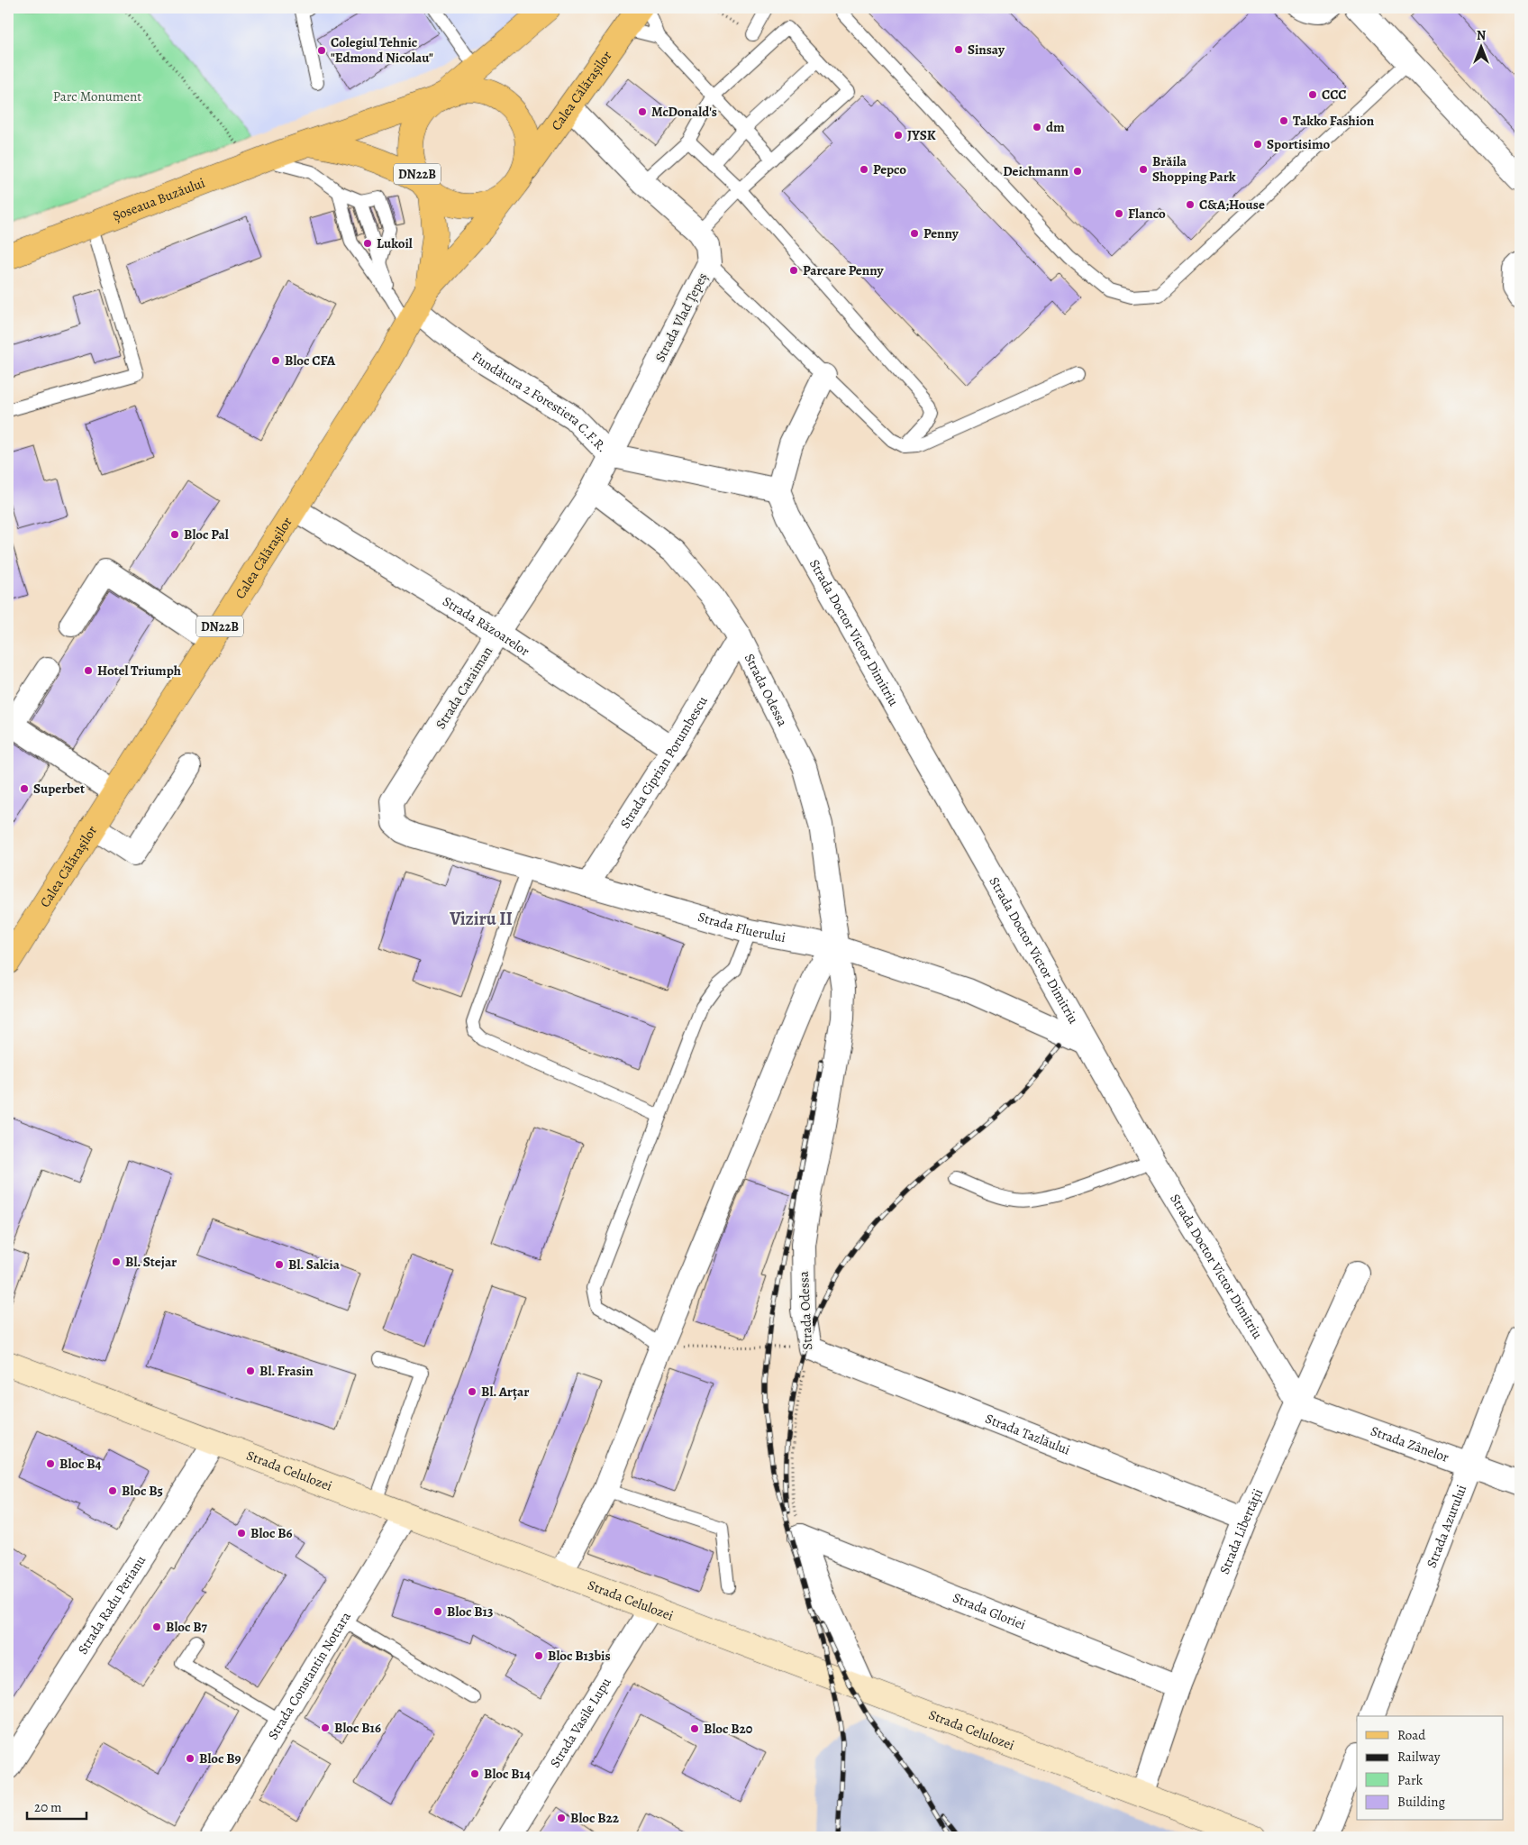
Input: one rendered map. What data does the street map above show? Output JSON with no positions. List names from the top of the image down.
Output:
{
  "streets": {
    "main road": ["Calea Călărașilor", "DN22B", "Șoseaua Buzăului"],
    "street": [
      "Strada Vlad Țepeș",
      "Fundătura 2 Forestiera C.F.R.",
      "Strada Răzoarelor",
      "Strada Doctor Victor Dimitriu",
      "Strada Caraiman",
      "Strada Odessa",
      "Strada Ciprian Porumbescu",
      "Strada Fluerului",
      "Strada Tazlăului",
      "Strada Zânelor",
      "Strada Celulozei",
      "Strada Azurului",
      "Strada Libertății",
      "Strada Radu Perianu",
      "Strada Gloriei",
      "Strada Constantin Nottara",
      "Strada Vasile Lupu"
    ]
  },
  "crossings": [
    ["Calea Călărașilor", "DN22B"],
    ["Calea Călărașilor", "Șoseaua Buzăului"],
    ["Calea Călărașilor", "Strada Vlad Țepeș"],
    ["Calea Călărașilor", "Fundătura 2 Forestiera C.F.R."],
    ["Calea Călărașilor", "Strada Răzoarelor"],
    ["DN22B", "Șoseaua Buzăului"],
    ["Strada Vlad Țepeș", "Fundătura 2 Forestiera C.F.R."],
    ["Strada Vlad Țepeș", "Strada Caraiman"],
    ["Strada Vlad Țepeș", "Strada Odessa"],
    ["Fundătura 2 Forestiera C.F.R.", "Strada Doctor Victor Dimitriu"],
    ["Strada Răzoarelor", "Strada Caraiman"],
    ["Strada Răzoarelor", "Strada Ciprian Porumbescu"],
    ["Strada Doctor Victor Dimitriu", "Strada Fluerului"],
    ["Strada Doctor Victor Dimitriu", "Strada Zânelor"],
    ["Strada Doctor Victor Dimitriu", "Strada Libertății"],
    ["Strada Caraiman", "Strada Odessa"],
    ["Strada Caraiman", "Strada Fluerului"],
    ["Strada Odessa", "Strada Ciprian Porumbescu"],
    ["Strada Odessa", "Strada Fluerului"],
    ["Strada Odessa", "Strada Tazlăului"],
    ["Strada Odessa", "Strada Gloriei"],
    ["Strada Ciprian Porumbescu", "Strada Fluerului"],
    ["Strada Tazlăului", "Strada Libertății"],
    ["Strada Zânelor", "Strada Azurului"],
    ["Strada Zânelor", "Strada Libertății"],
    ["Strada Celulozei", "Strada Libertății"],
    ["Strada Celulozei", "Strada Radu Perianu"],
    ["Strada Celulozei", "Strada Constantin Nottara"],
    ["Strada Celulozei", "Strada Vasile Lupu"],
    ["Strada Libertății", "Strada Gloriei"]
  ],
  "districts": ["Viziru II"],
  "parks": ["Parc Monument"],
  "places": [
    "Sinsay",
    "Colegiul Tehnic \"Edmond Nicolau\"",
    "CCC",
    "McDonald's",
    "Takko Fashion",
    "dm",
    "JYSK",
    "Sportisimo",
    "Pepco",
    "Brăila Shopping Park",
    "Deichmann",
    "C&A;House",
    "Flanco",
    "Penny",
    "Lukoil",
    "Parcare Penny",
    "Bloc CFA",
    "Bloc Pal",
    "Hotel Triumph",
    "Superbet",
    "Bl. Stejar",
    "Bl. Salcia",
    "Bl. Frasin",
    "Bl. Arțar",
    "Bloc B4",
    "Bloc B5",
    "Bloc B6",
    "Bloc B13",
    "Bloc B7",
    "Bloc B13bis",
    "Bloc B16",
    "Bloc B20",
    "Bloc B9",
    "Bloc B14",
    "Bloc B22"
  ],
  "legend": [
    "Road",
    "Railway",
    "Park",
    "Building"
  ],
  "scale_bar": "20 m",
  "north": "top"
}
